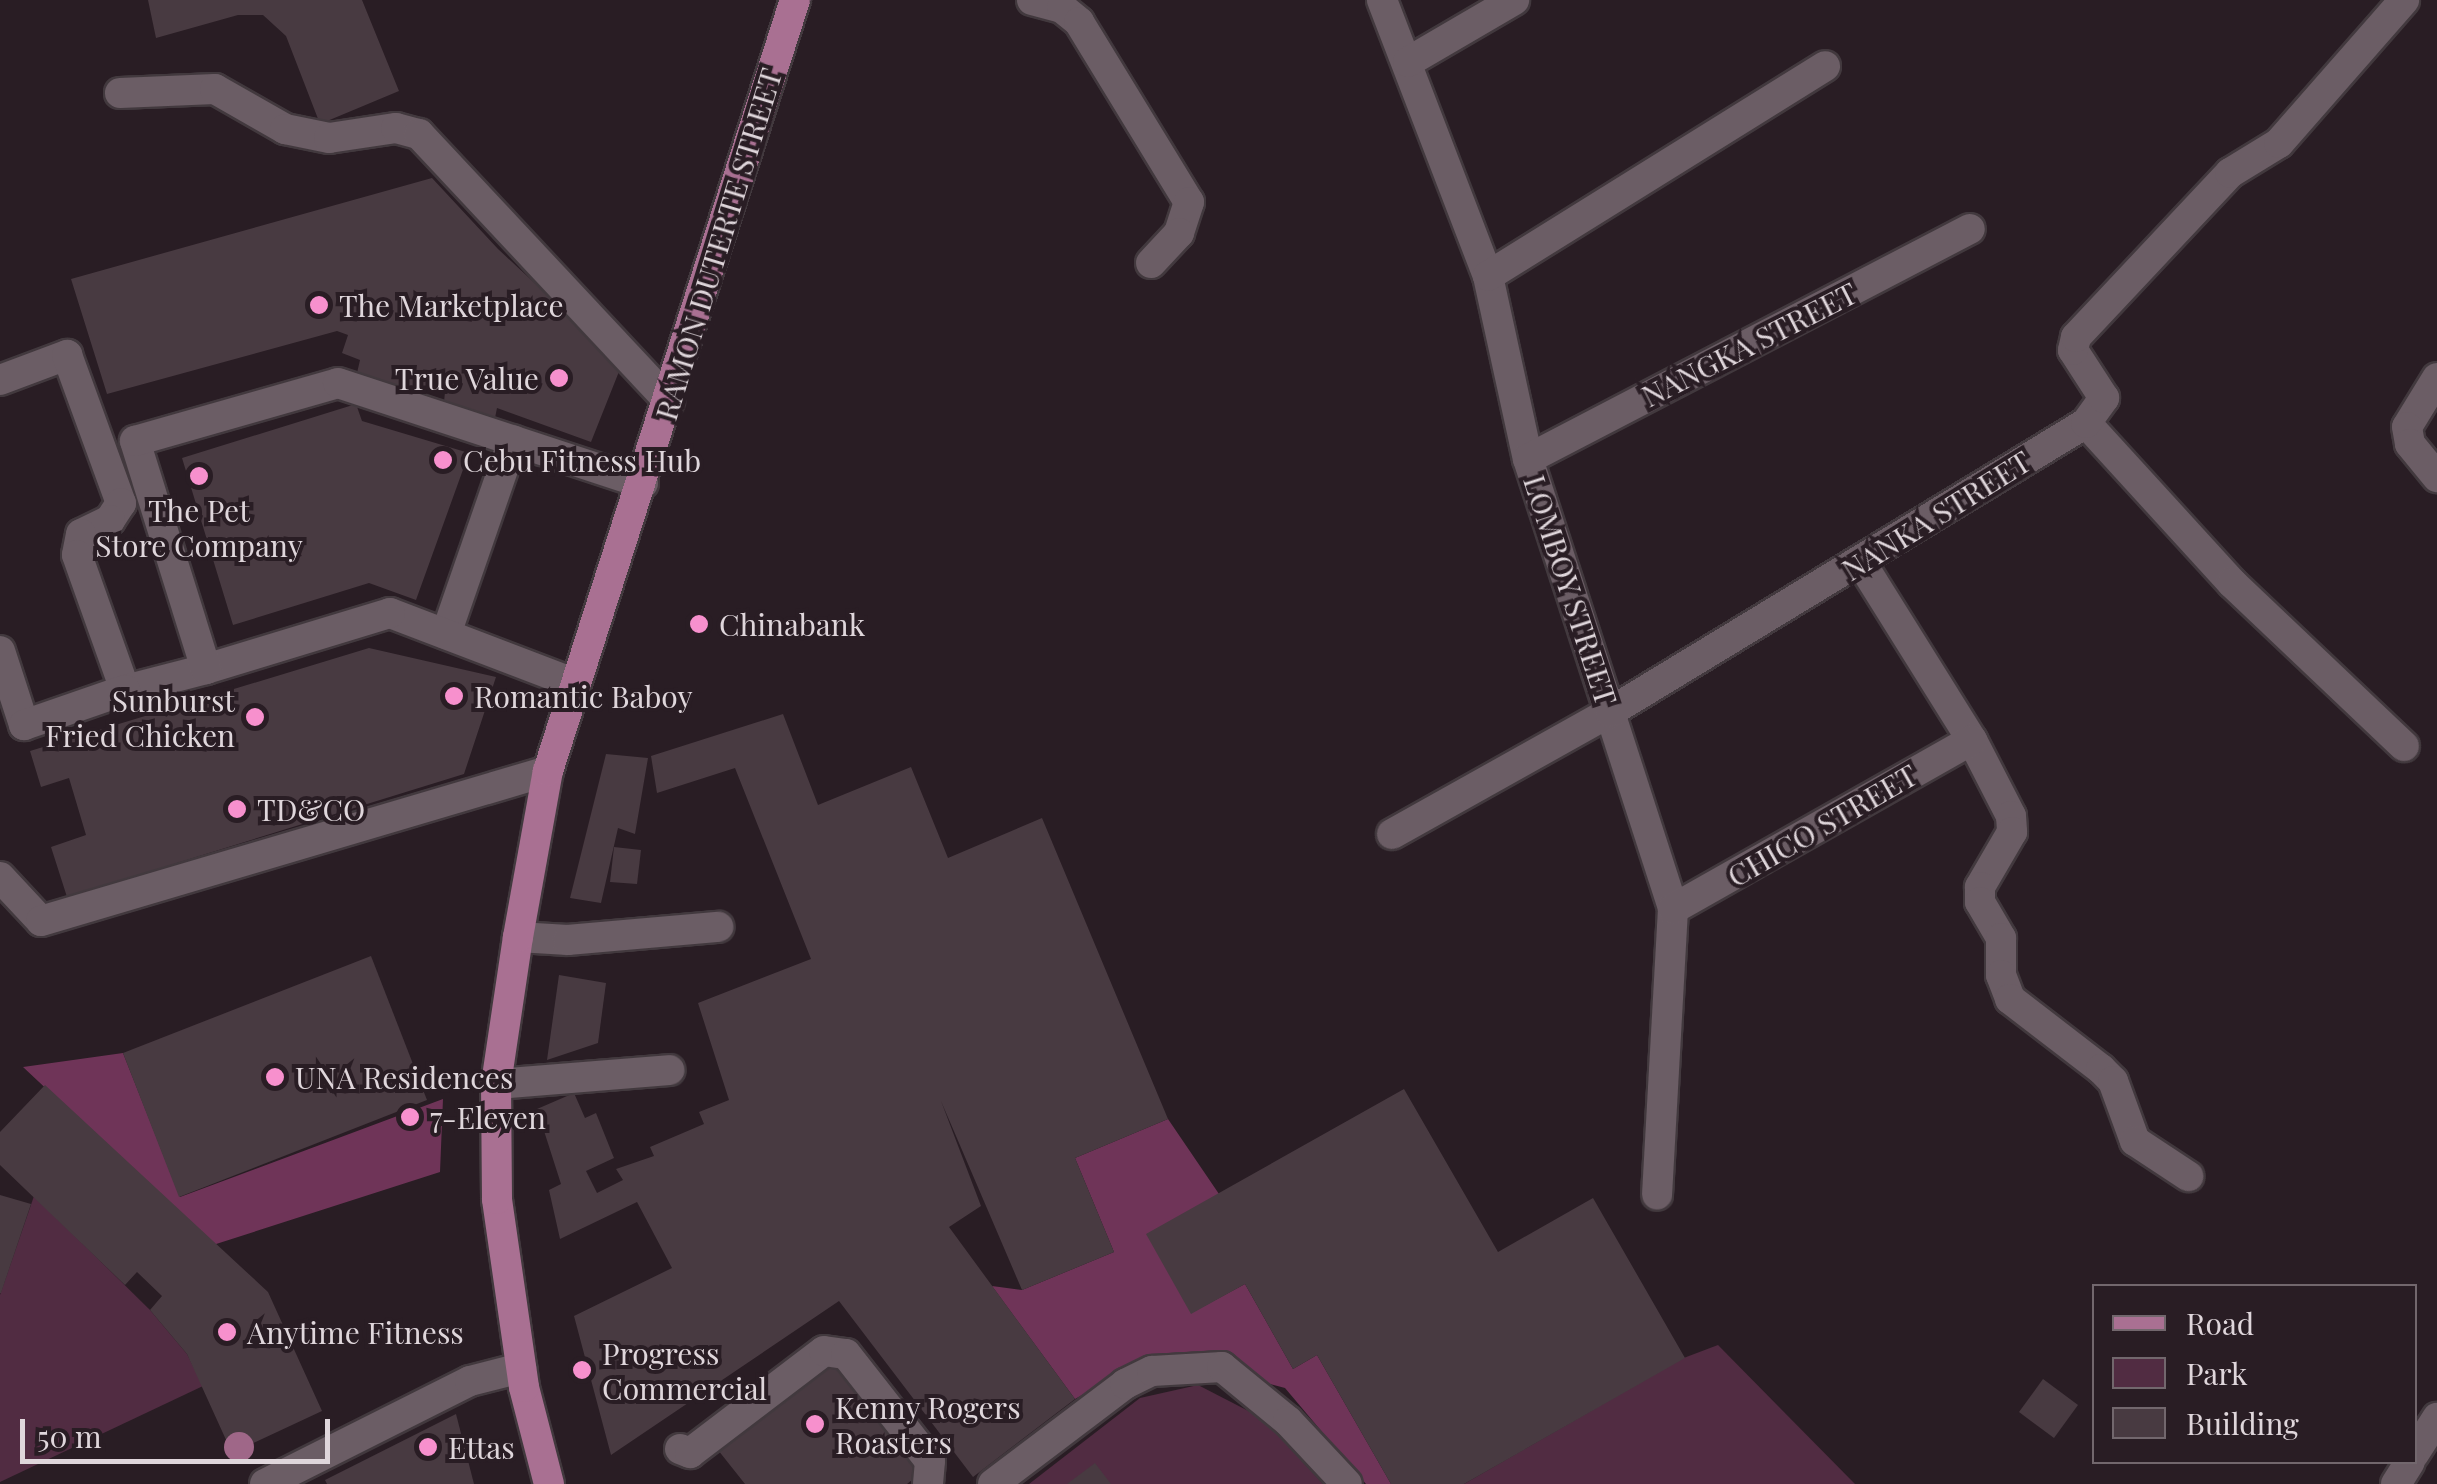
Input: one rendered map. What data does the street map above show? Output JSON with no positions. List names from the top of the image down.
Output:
{
  "streets": {
    "main road": ["RAMON DUTERTE STREET"],
    "street": [
      "NANGKA STREET",
      "NANKA STREET",
      "LOMBOY STREET",
      "CHICO STREET"
    ]
  },
  "crossings": [
    ["NANGKA STREET", "LOMBOY STREET"],
    ["NANKA STREET", "LOMBOY STREET"],
    ["LOMBOY STREET", "CHICO STREET"]
  ],
  "places": [
    "The Marketplace",
    "True Value",
    "Cebu Fitness Hub",
    "The Pet Store Company",
    "Chinabank",
    "Romantic Baboy",
    "Sunburst Fried Chicken",
    "TD&CO",
    "UNA Residences",
    "7-Eleven",
    "Anytime Fitness",
    "Progress Commercial",
    "Kenny Rogers Roasters",
    "Ettas"
  ],
  "legend": ["Road", "Park", "Building"],
  "scale_bar": "50 m"
}
